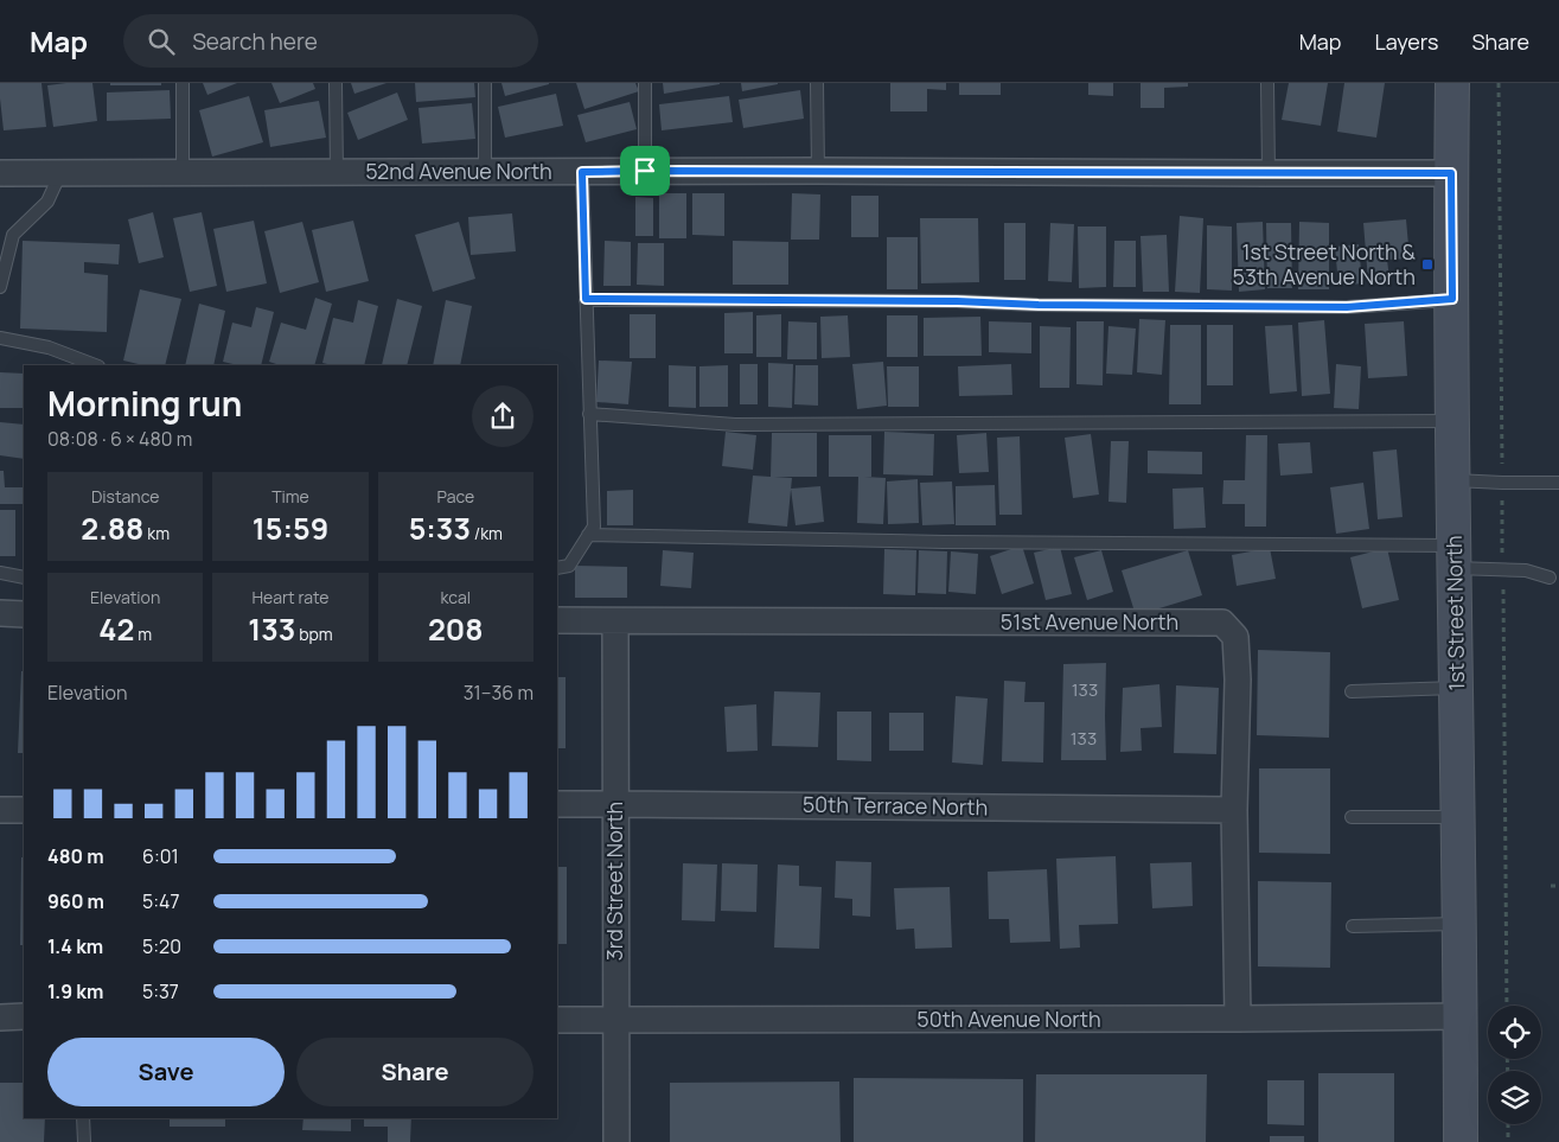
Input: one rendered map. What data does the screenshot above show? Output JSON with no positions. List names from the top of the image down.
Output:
{
  "streets": {
    "street": [
      "52nd Avenue North",
      "1st Street North",
      "51st Avenue North",
      "50th Terrace North",
      "3rd Street North",
      "50th Avenue North"
    ]
  },
  "crossings": [
    ["52nd Avenue North", "1st Street North"],
    ["1st Street North", "50th Avenue North"],
    ["51st Avenue North", "50th Terrace North"],
    ["51st Avenue North", "3rd Street North"],
    ["51st Avenue North", "50th Avenue North"],
    ["50th Terrace North", "3rd Street North"],
    ["3rd Street North", "50th Avenue North"]
  ],
  "places": {
    "transit": ["1st Street North & 53th Avenue North"]
  },
  "house_numbers": ["133", "133"],
  "page": {
    "header": "Map",
    "search": "Search here",
    "nav": ["Map", "Layers", "Share"],
    "heading": ["Morning run", "08:08 · 6 × 480 m"],
    "stats": [
      ["Distance", "2.88 km"],
      ["Time", "15:59"],
      ["Pace", "5:33 /km"],
      ["Elevation", "42 m"],
      ["Heart rate", "133 bpm"],
      ["kcal", "208"]
    ],
    "chart": ["Elevation", "31–36 m"],
    "list": [
      {
        "name": "480 m",
        "note": "6:01"
      },
      {
        "name": "960 m",
        "note": "5:47"
      },
      {
        "name": "1.4 km",
        "note": "5:20"
      },
      {
        "name": "1.9 km",
        "note": "5:37"
      }
    ],
    "buttons": ["Save", "Share"]
  }
}
